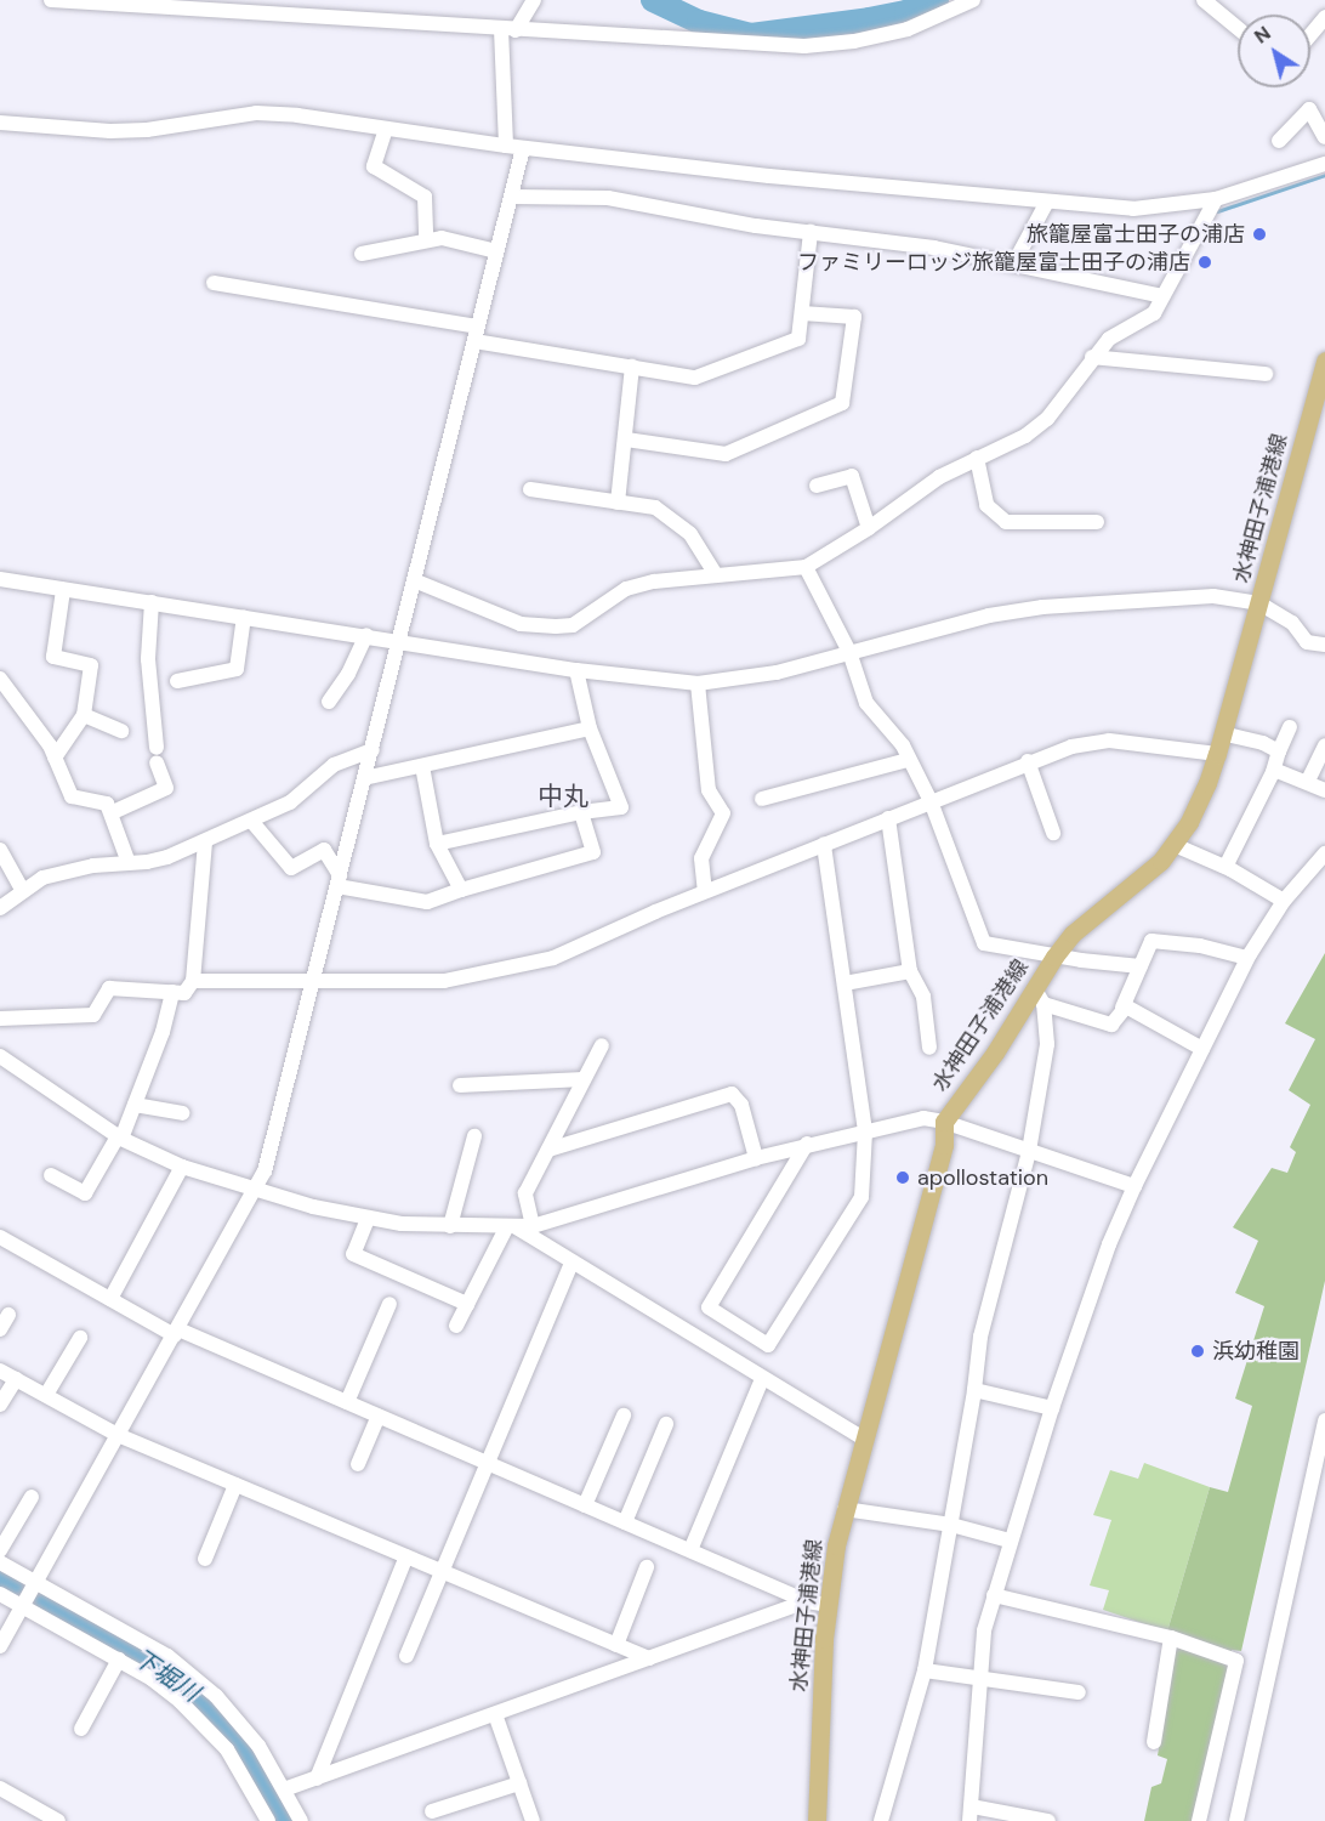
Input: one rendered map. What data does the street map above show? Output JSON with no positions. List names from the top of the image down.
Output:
{
  "streets": {
    "main road": ["水神田子浦港線"]
  },
  "districts": ["中丸"],
  "water": ["下堀川"],
  "places": [
    "旅籠屋富士田子の浦店",
    "ファミリーロッジ旅籠屋富士田子の浦店",
    "apollostation",
    "浜幼稚園"
  ],
  "north": "top left"
}
